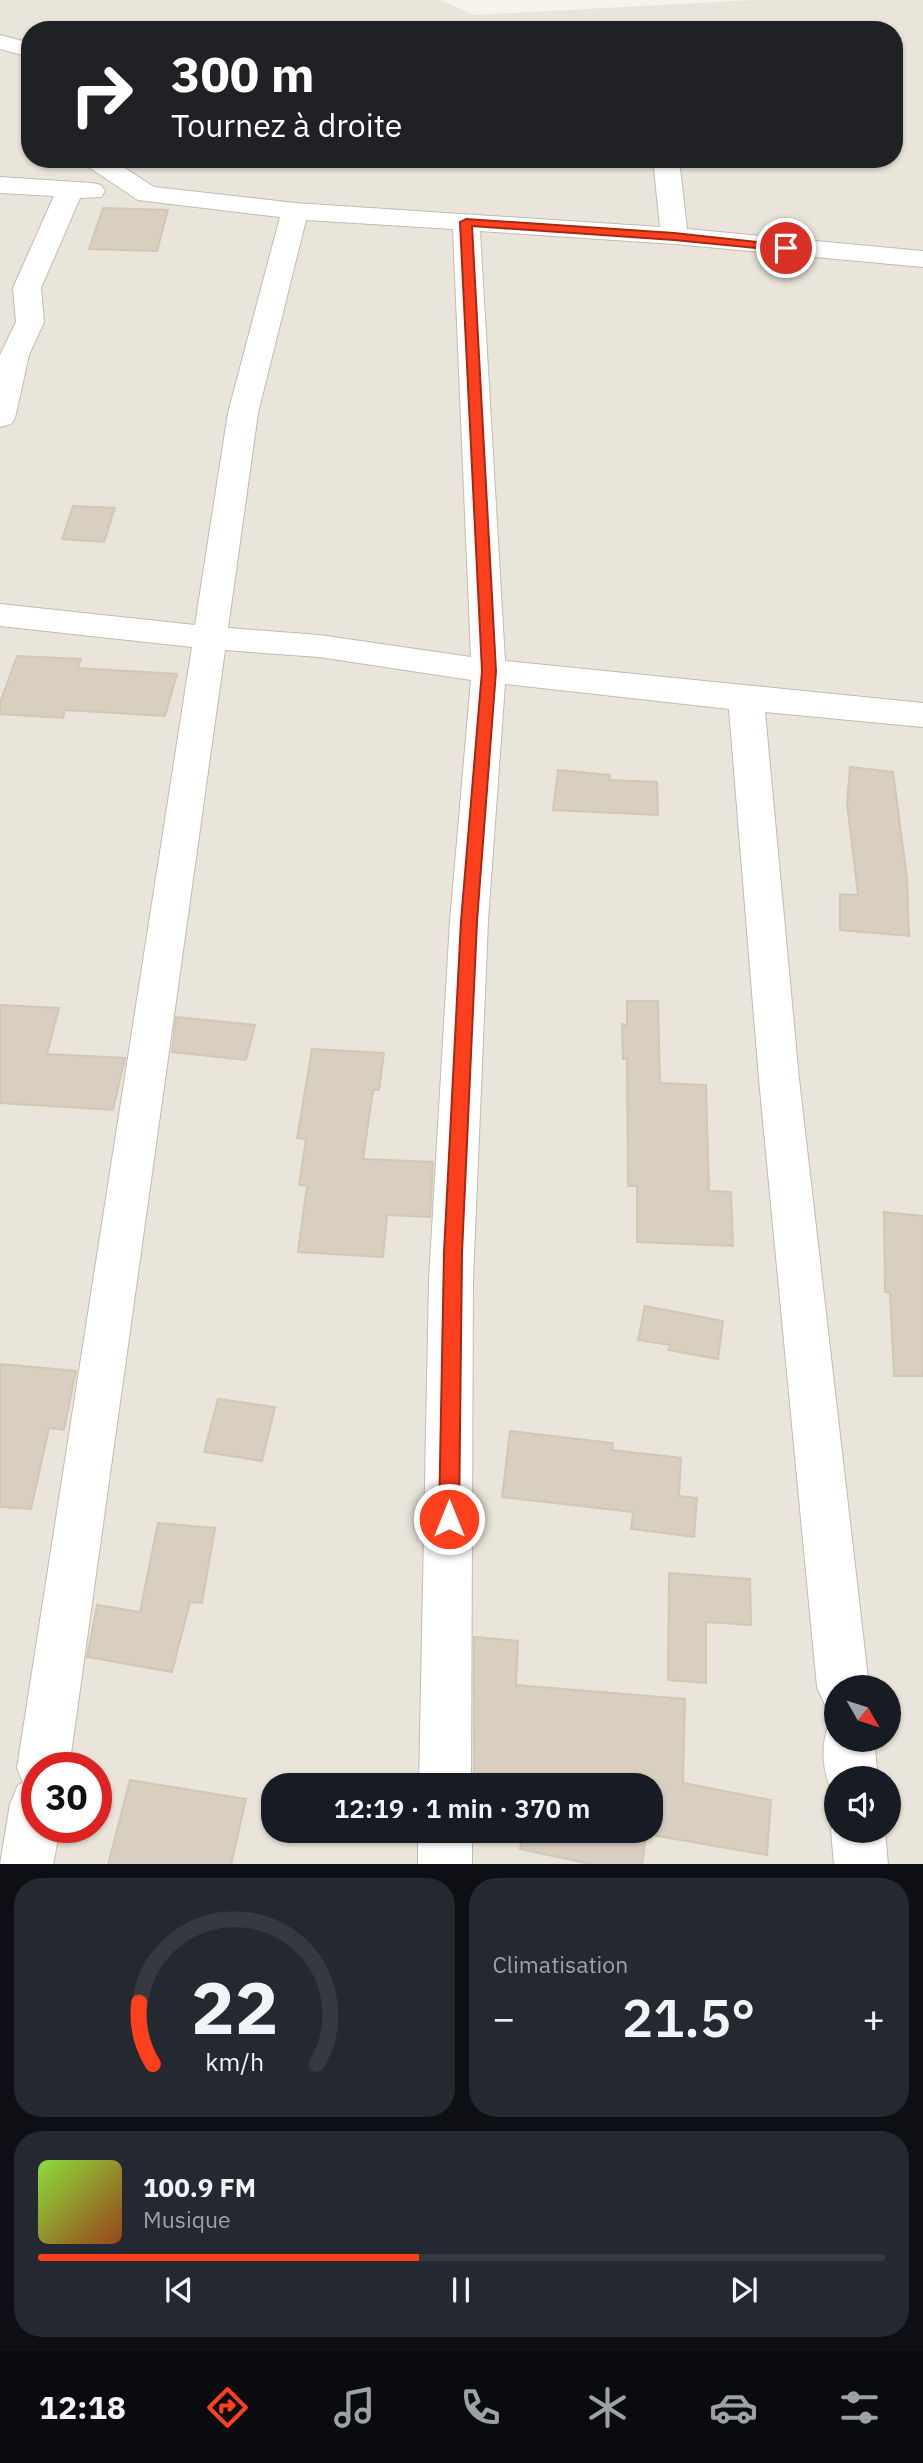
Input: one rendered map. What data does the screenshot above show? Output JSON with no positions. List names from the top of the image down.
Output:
{
  "north": "bottom right",
  "page": {
    "turn": ["300 m", "Tournez à droite"],
    "limit": "30",
    "trip": "12:19 · 1 min · 370 m",
    "tile": "Climatisation",
    "heat": ["−", "21.5°", "+"],
    "song": ["100.9 FM", "Musique"],
    "tabs": "12:18",
    "gauge": ["22", "km/h"]
  }
}
